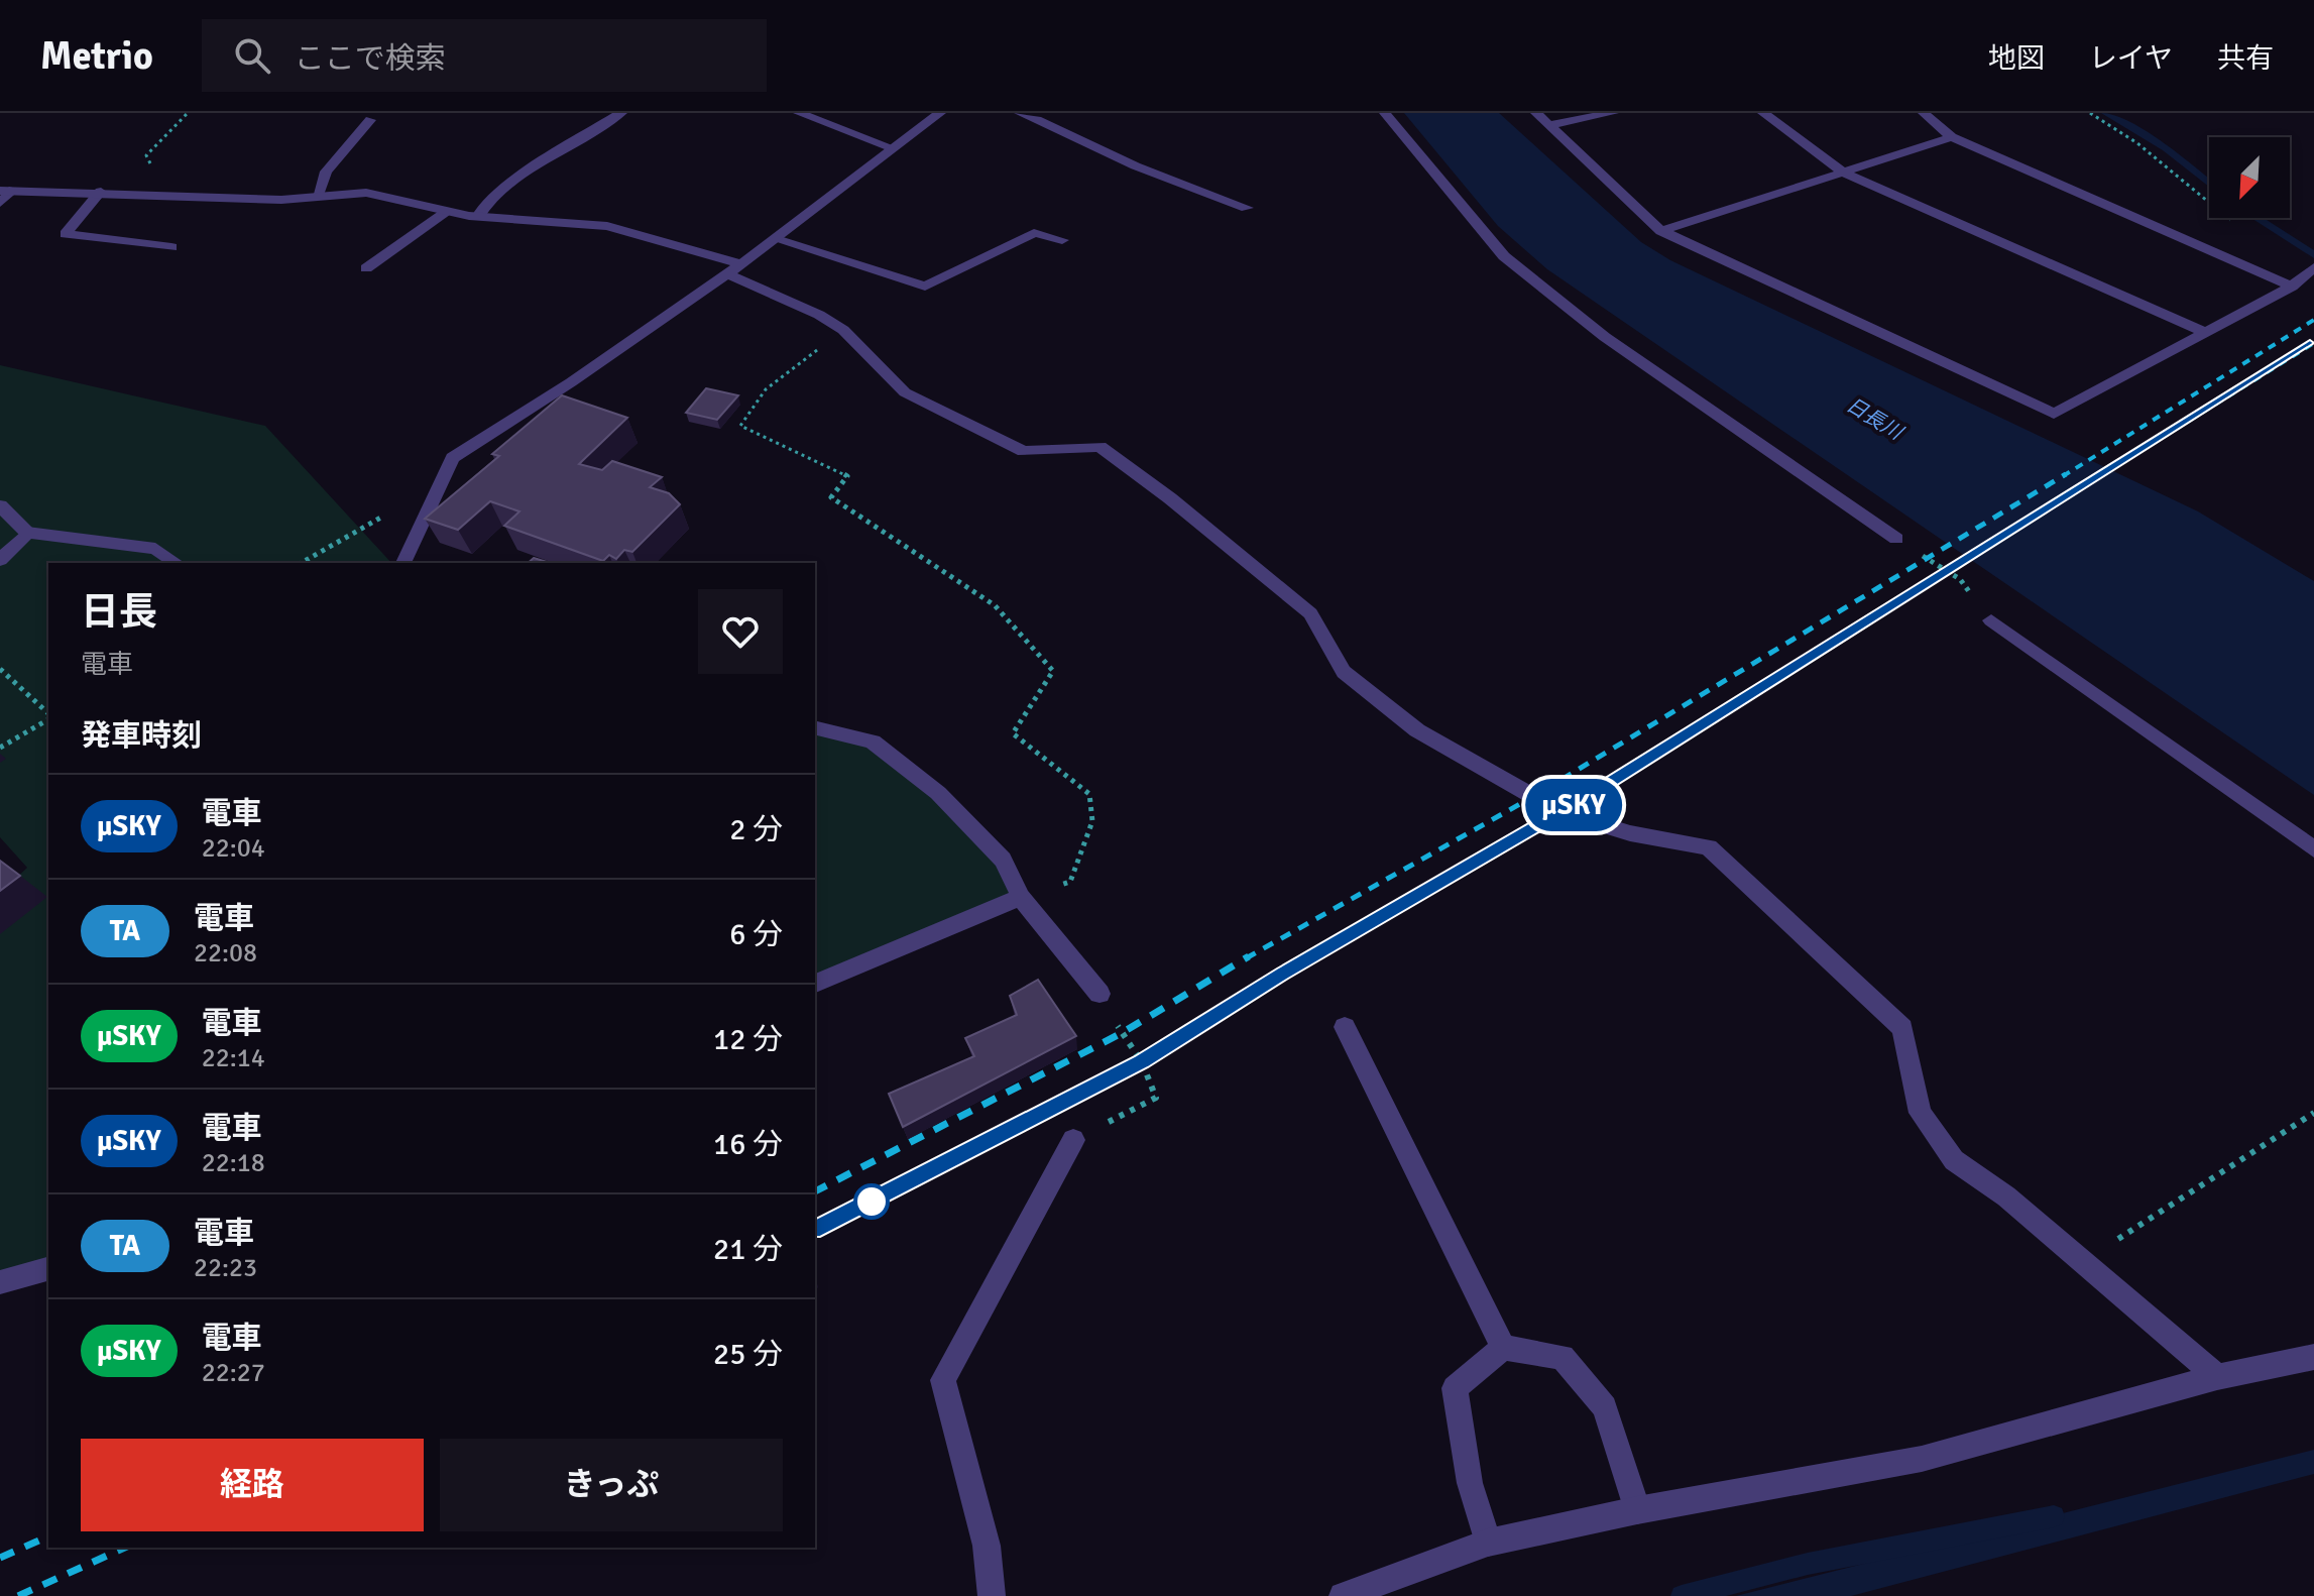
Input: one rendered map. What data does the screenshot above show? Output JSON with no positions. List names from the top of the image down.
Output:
{
  "water": ["日長川"],
  "north": "bottom left",
  "page": {
    "header": "Metrio",
    "search": "ここで検索",
    "nav": ["地図", "レイヤ", "共有"],
    "on_map": "μSKY",
    "heading": [
      ["日長", "電車"],
      "発車時刻"
    ],
    "list": [
      {
        "mark": "μSKY",
        "name": "電車",
        "note": "22:04",
        "value": "2 分"
      },
      {
        "mark": "TA",
        "name": "電車",
        "note": "22:08",
        "value": "6 分"
      },
      {
        "mark": "μSKY",
        "name": "電車",
        "note": "22:14",
        "value": "12 分"
      },
      {
        "mark": "μSKY",
        "name": "電車",
        "note": "22:18",
        "value": "16 分"
      },
      {
        "mark": "TA",
        "name": "電車",
        "note": "22:23",
        "value": "21 分"
      },
      {
        "mark": "μSKY",
        "name": "電車",
        "note": "22:27",
        "value": "25 分"
      }
    ],
    "buttons": ["経路", "きっぷ"]
  }
}
